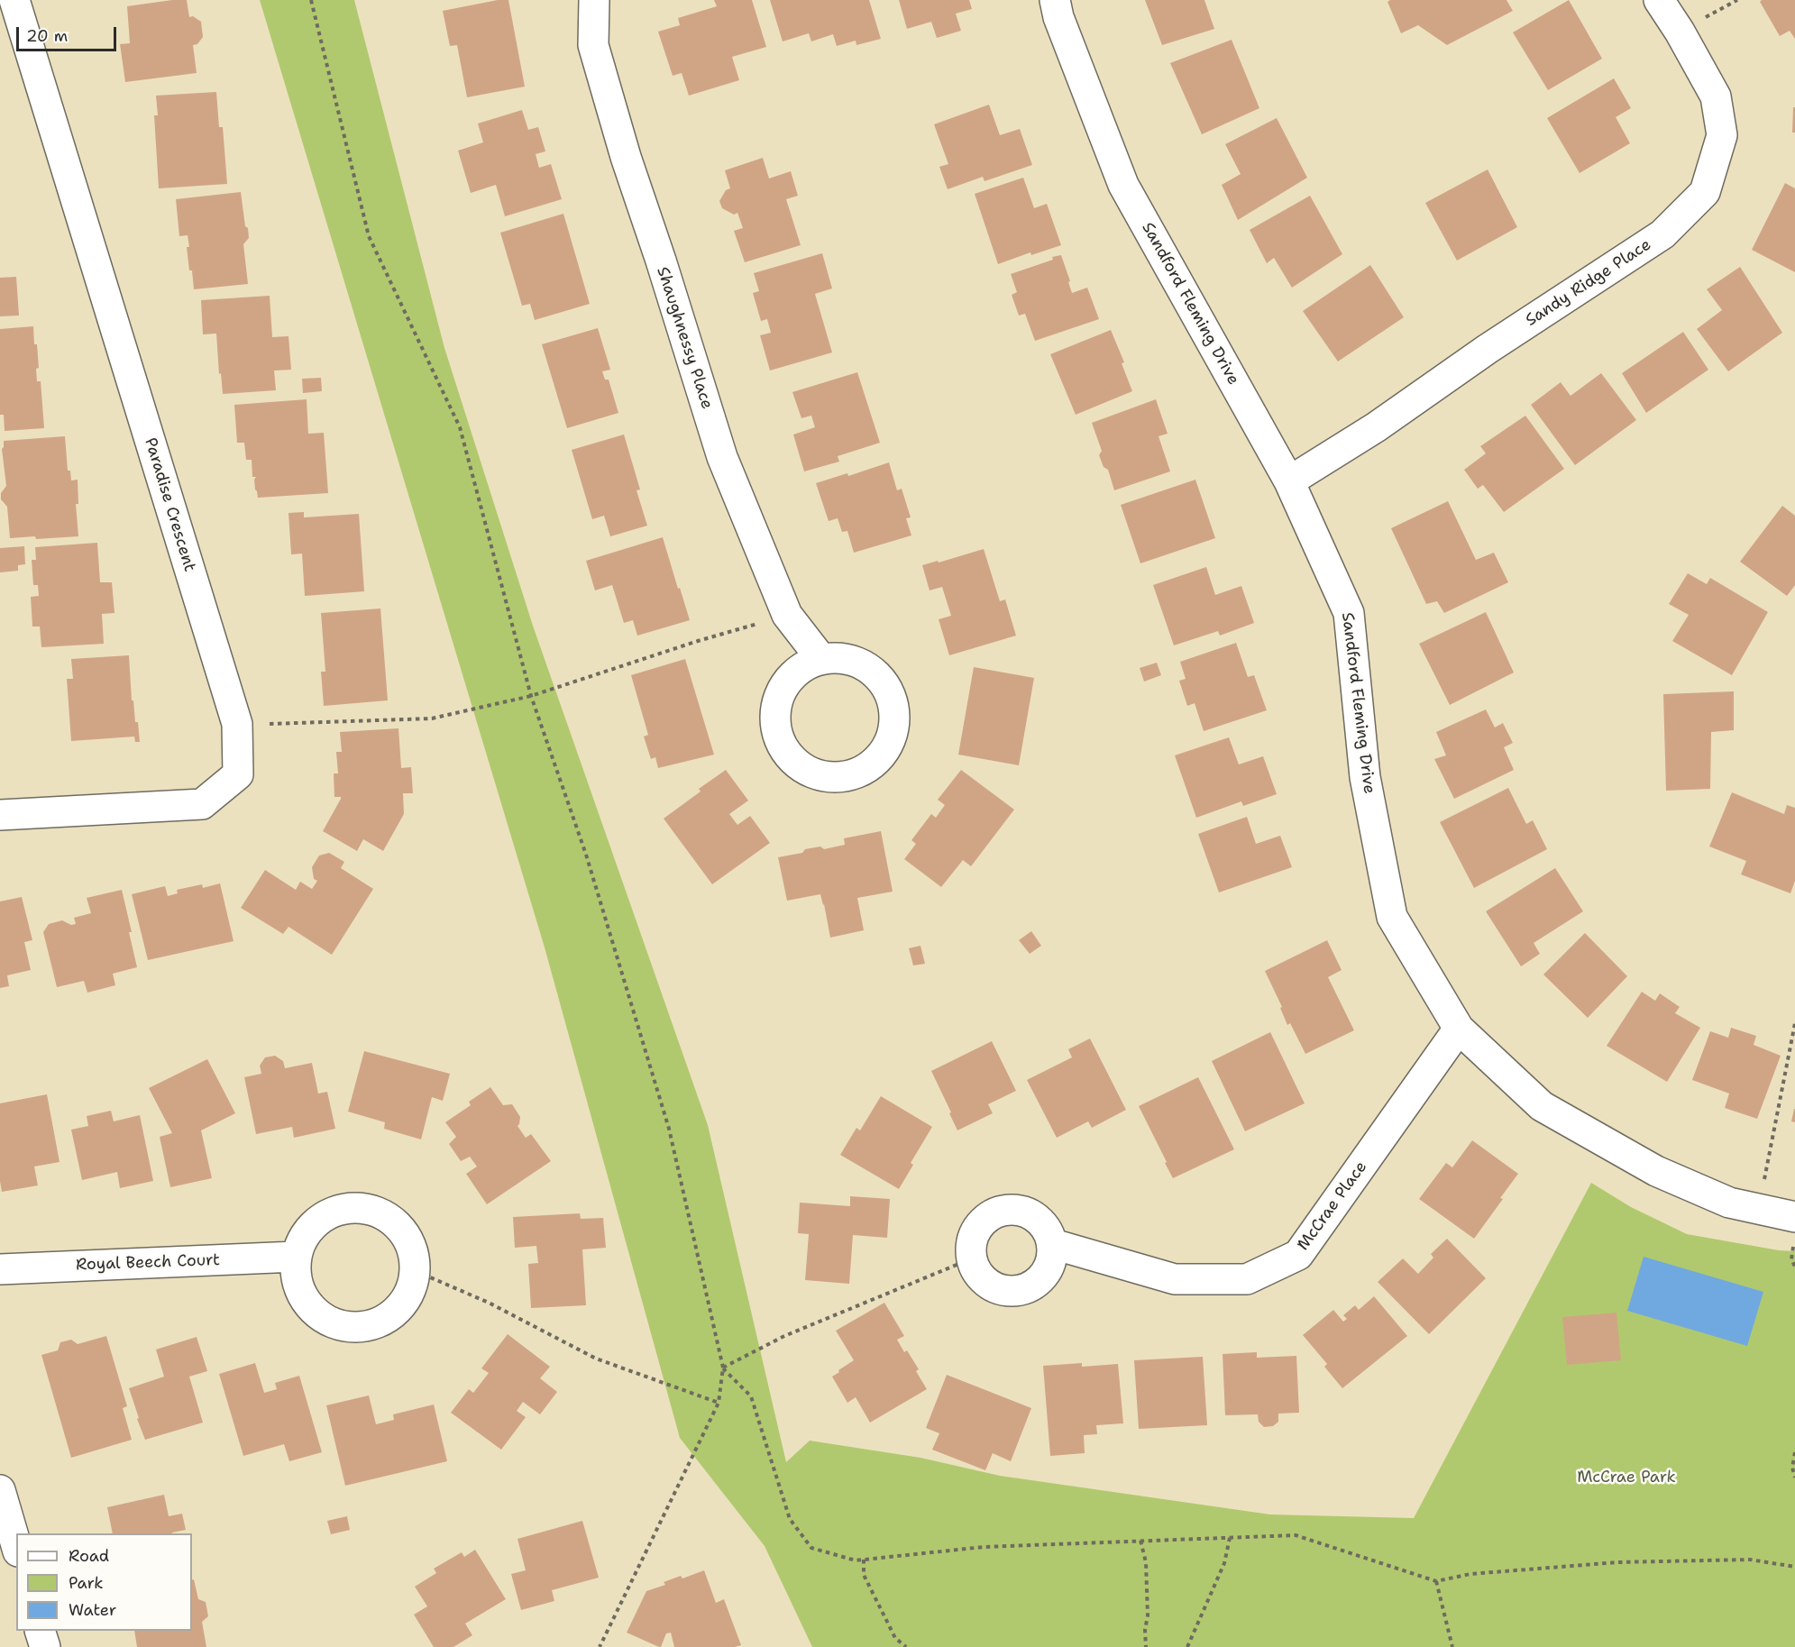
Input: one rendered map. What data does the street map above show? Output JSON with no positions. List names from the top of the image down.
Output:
{
  "streets": {
    "street": [
      "Sandy Ridge Place",
      "Sandford Fleming Drive",
      "Shaughnessy Place",
      "Paradise Crescent",
      "McCrae Place",
      "Royal Beech Court"
    ]
  },
  "crossings": [
    ["Sandy Ridge Place", "Sandford Fleming Drive"],
    ["Sandford Fleming Drive", "McCrae Place"]
  ],
  "parks": ["McCrae Park"],
  "legend": ["Road", "Park", "Water"],
  "scale_bar": "20 m"
}
